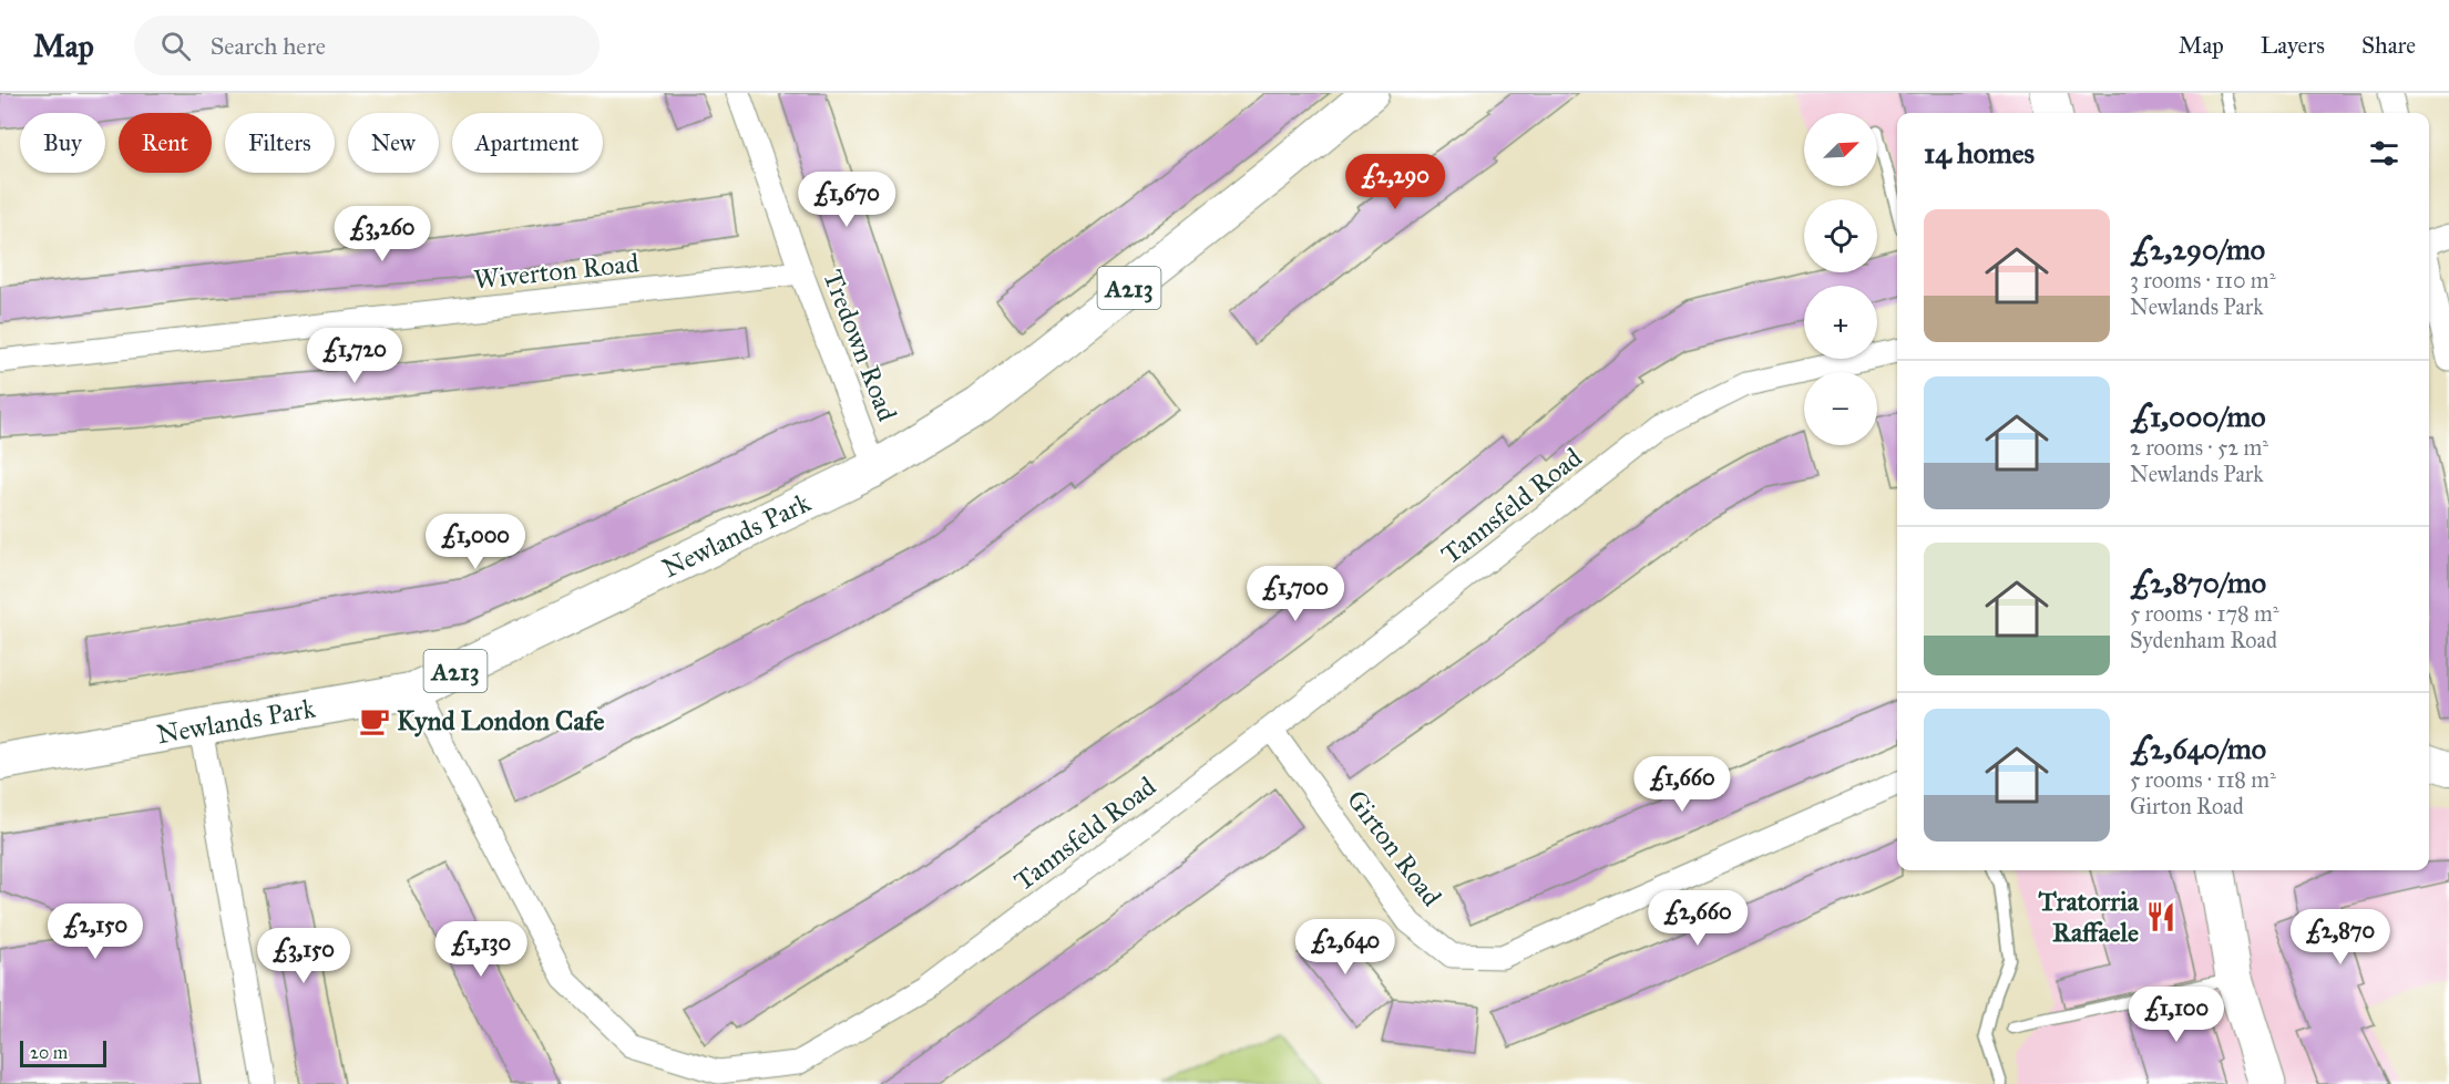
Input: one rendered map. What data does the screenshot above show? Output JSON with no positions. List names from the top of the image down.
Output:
{
  "streets": {
    "main road": ["A213", "Newlands Park"],
    "street": [
      "Wiverton Road",
      "Tredown Road",
      "Tannsfeld Road",
      "Girton Road"
    ]
  },
  "crossings": [
    ["Wiverton Road", "Tredown Road"],
    ["Tredown Road", "Newlands Park"],
    ["Tannsfeld Road", "Newlands Park"],
    ["Tannsfeld Road", "Girton Road"]
  ],
  "places": {
    "cafe": ["Kynd London Cafe"],
    "restaurant": ["Tratorria Raffaele"]
  },
  "scale_bar": "20 m",
  "north": "top right",
  "page": {
    "header": "Map",
    "search": "Search here",
    "nav": ["Map", "Layers", "Share"],
    "map_buttons": ["+", "−"],
    "chip": [
      "Buy",
      "Rent",
      "Filters",
      "New",
      "Apartment"
    ],
    "heading": "14 homes",
    "price": [
      "£2,290",
      "£1,670",
      "£3,260",
      "£1,720",
      "£1,000",
      "£1,700",
      "£1,660",
      "£2,660",
      "£2,150",
      "£2,870",
      "£2,640",
      "£1,130",
      "£3,150",
      "£1,100"
    ],
    "list": [
      {
        "name": "£2,290/mo",
        "note": "3 rooms · 110 m² · Newlands Park"
      },
      {
        "name": "£1,000/mo",
        "note": "2 rooms · 52 m² · Newlands Park"
      },
      {
        "name": "£2,870/mo",
        "note": "5 rooms · 178 m² · Sydenham Road"
      },
      {
        "name": "£2,640/mo",
        "note": "5 rooms · 118 m² · Girton Road"
      }
    ],
    "scale": "20 m"
  }
}
